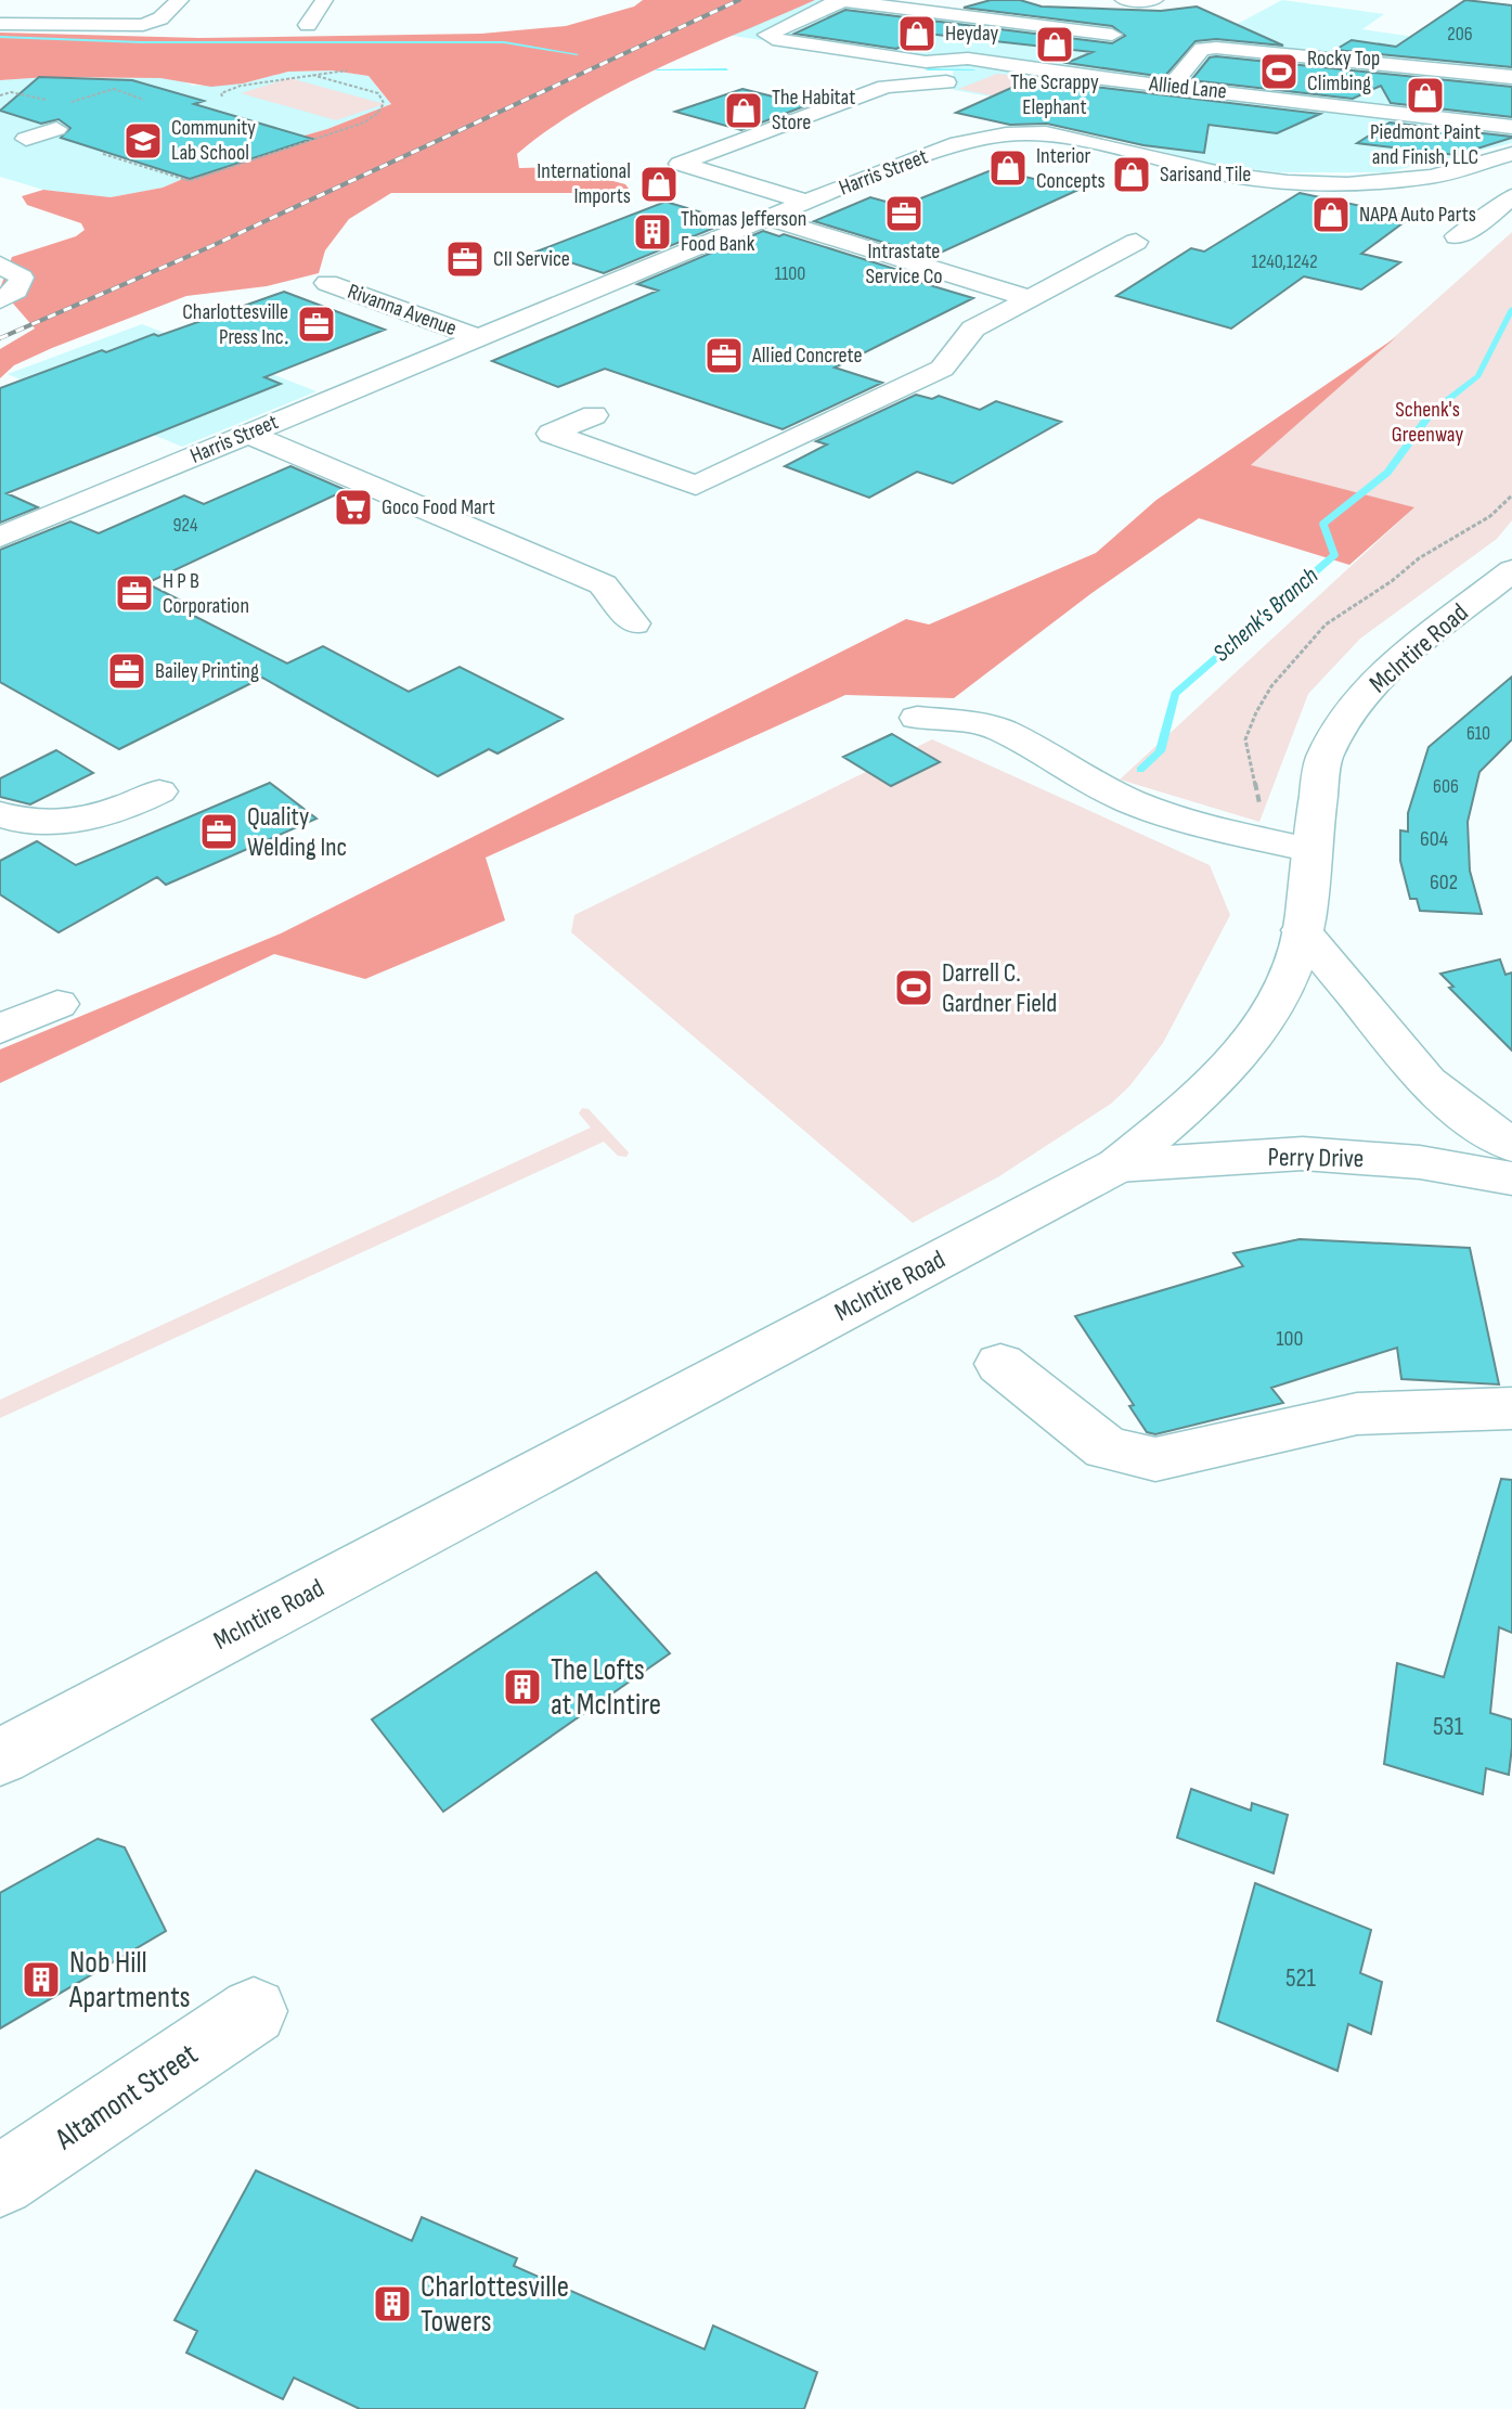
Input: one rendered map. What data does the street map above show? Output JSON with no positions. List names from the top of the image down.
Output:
{
  "streets": {
    "street": [
      "Allied Lane",
      "Harris Street",
      "Rivanna Avenue",
      "McIntire Road",
      "Perry Drive",
      "Altamont Street"
    ]
  },
  "crossings": [
    ["Harris Street", "Rivanna Avenue"],
    ["McIntire Road", "Perry Drive"]
  ],
  "water": ["Schenk's Branch"],
  "parks": ["Schenk's Greenway"],
  "places": {
    "shop": [
      "Heyday",
      "The Scrappy Elephant",
      "Piedmont Paint and Finish, LLC",
      "The Habitat Store",
      "Interior Concepts",
      "Sarisand Tile",
      "International Imports",
      "NAPA Auto Parts"
    ],
    "sports": ["Rocky Top Climbing", "Darrell C. Gardner Field"],
    "school or university": ["Community Lab School"],
    "office": [
      "Intrastate Service Co",
      "CII Service",
      "Charlottesville Press Inc.",
      "Allied Concrete",
      "H P B Corporation",
      "Bailey Printing",
      "Quality Welding Inc"
    ],
    "building": [
      "Thomas Jefferson Food Bank",
      "The Lofts at McIntire",
      "Nob Hill Apartments",
      "Charlottesville Towers"
    ],
    "supermarket": ["Goco Food Mart"]
  },
  "house_numbers": [
    "206",
    "1240,1242",
    "1100",
    "924",
    "610",
    "606",
    "604",
    "602",
    "100",
    "531",
    "521"
  ]
}
